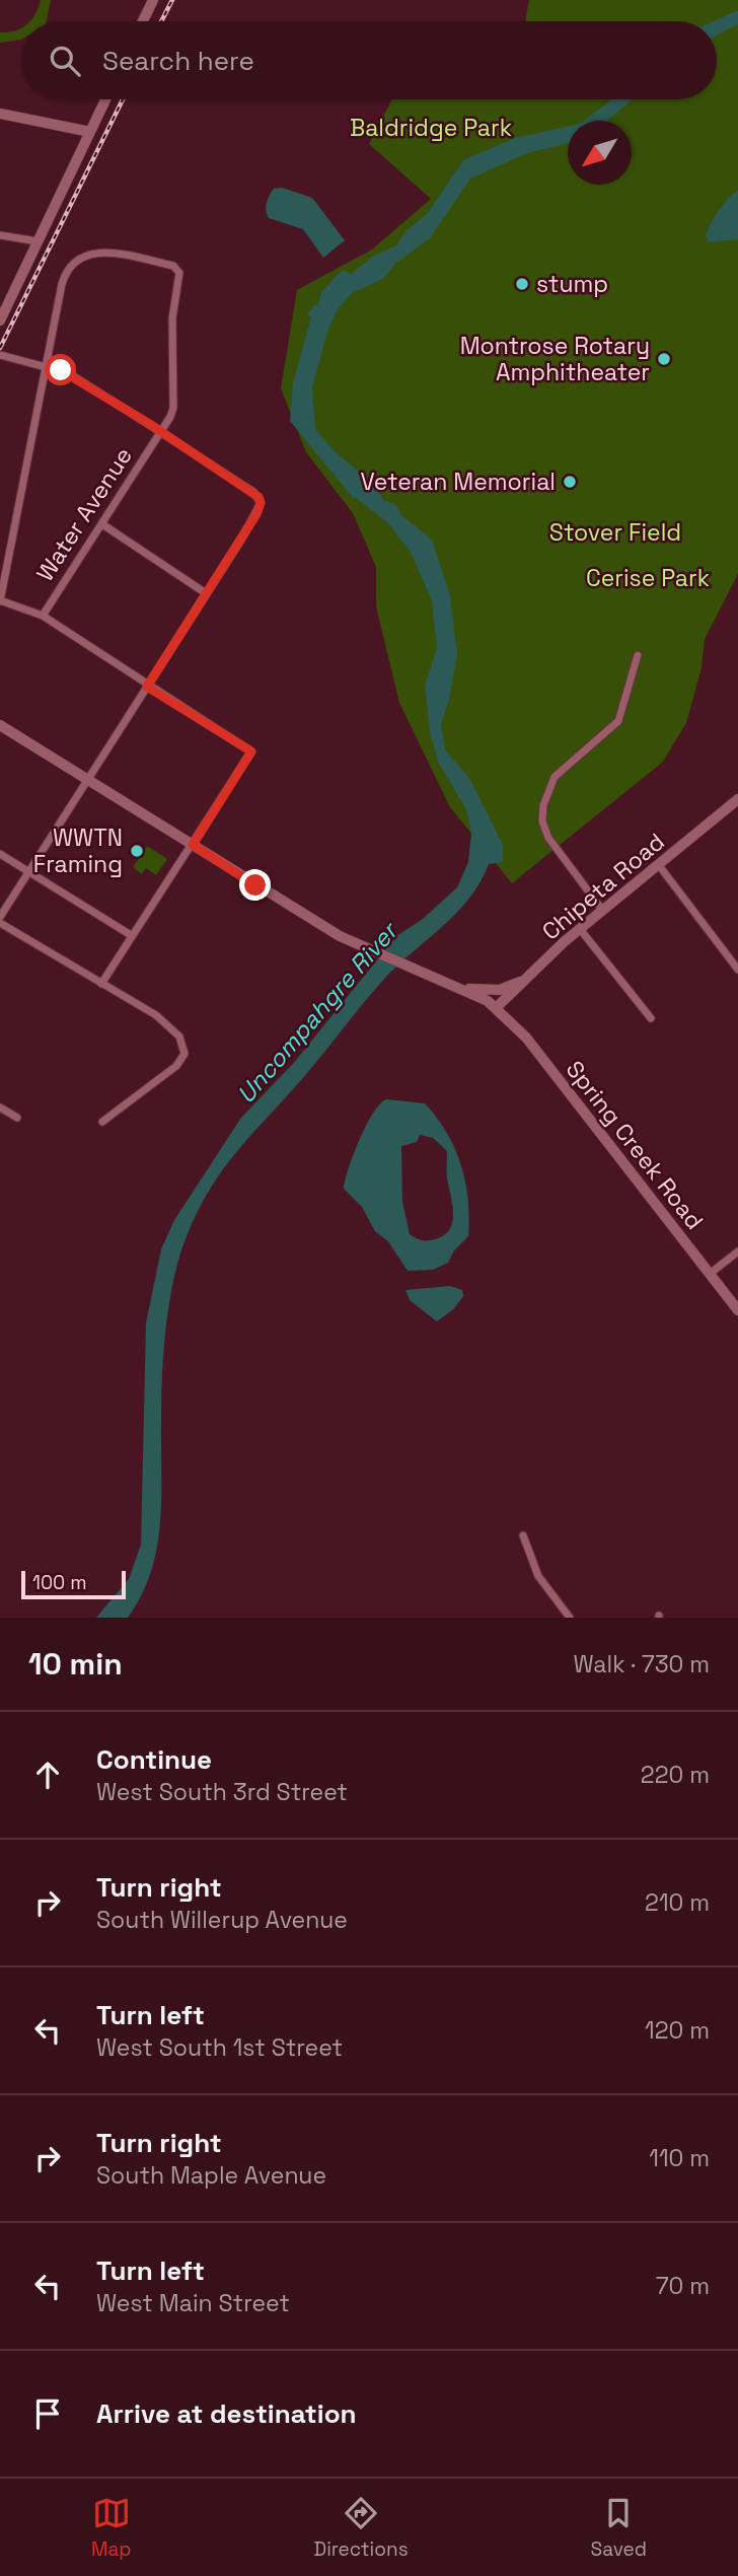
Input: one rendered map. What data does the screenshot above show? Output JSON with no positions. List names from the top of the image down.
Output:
{
  "streets": {
    "main road": ["Chipeta Road", "Spring Creek Road"],
    "street": ["Water Avenue"]
  },
  "crossings": [
    ["Chipeta Road", "Spring Creek Road"]
  ],
  "water": ["Uncompahgre River"],
  "parks": ["Baldridge Park", "Stover Field", "Cerise Park"],
  "places": [
    "stump",
    "Montrose Rotary Amphitheater",
    "Veteran Memorial",
    "WWTN Framing"
  ],
  "scale_bar": "100 m",
  "north": "bottom left",
  "page": {
    "search": "Search here",
    "scale": "100 m",
    "heading": ["10 min", "Walk · 730 m"],
    "list": [
      ["Continue", "West South 3rd Street", "220 m"],
      ["Turn right", "South Willerup Avenue", "210 m"],
      ["Turn left", "West South 1st Street", "120 m"],
      ["Turn right", "South Maple Avenue", "110 m"],
      ["Turn left", "West Main Street", "70 m"],
      "Arrive at destination"
    ],
    "nav": ["Map", "Directions", "Saved"]
  }
}
